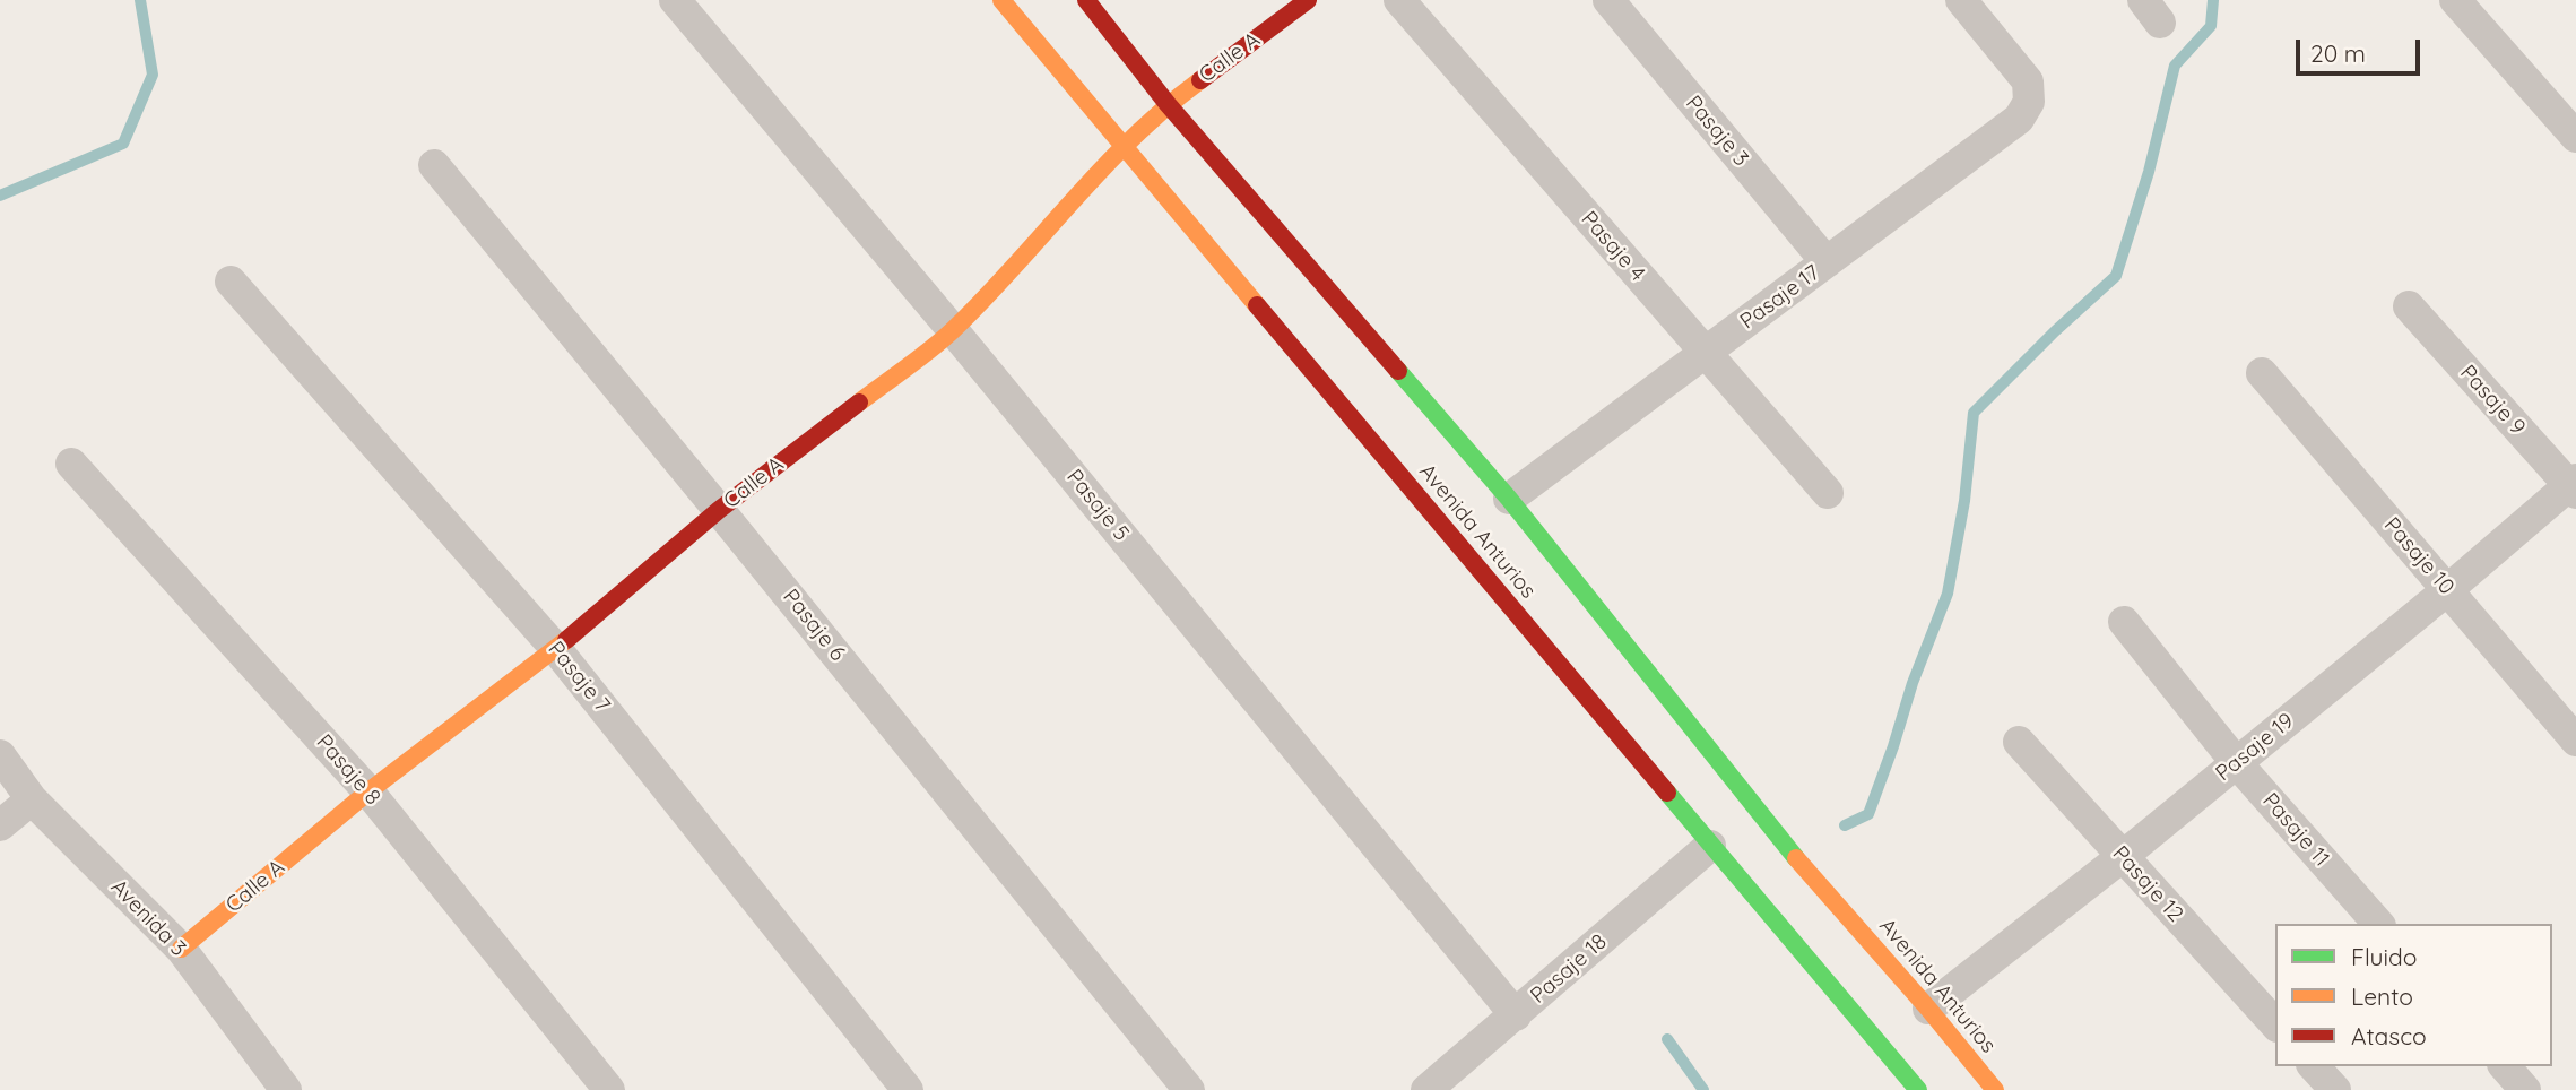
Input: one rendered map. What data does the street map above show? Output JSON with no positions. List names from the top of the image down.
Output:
{
  "streets": {
    "street": [
      "Calle A",
      "Pasaje 3",
      "Pasaje 4",
      "Pasaje 17",
      "Pasaje 9",
      "Pasaje 5",
      "Avenida Anturios",
      "Pasaje 10",
      "Pasaje 6",
      "Pasaje 7",
      "Pasaje 19",
      "Pasaje 8",
      "Pasaje 11",
      "Pasaje 12",
      "Avenida 3",
      "Pasaje 18"
    ]
  },
  "crossings": [
    ["Calle A", "Pasaje 5"],
    ["Calle A", "Avenida Anturios"],
    ["Calle A", "Pasaje 6"],
    ["Calle A", "Pasaje 7"],
    ["Calle A", "Pasaje 8"],
    ["Calle A", "Avenida 3"],
    ["Pasaje 3", "Pasaje 17"],
    ["Pasaje 4", "Pasaje 17"],
    ["Pasaje 17", "Avenida Anturios"],
    ["Pasaje 9", "Pasaje 19"],
    ["Pasaje 5", "Pasaje 18"],
    ["Avenida Anturios", "Pasaje 19"],
    ["Avenida Anturios", "Pasaje 18"],
    ["Pasaje 10", "Pasaje 19"],
    ["Pasaje 19", "Pasaje 11"],
    ["Pasaje 19", "Pasaje 12"]
  ],
  "legend": ["Fluido", "Lento", "Atasco"],
  "scale_bar": "20 m"
}
